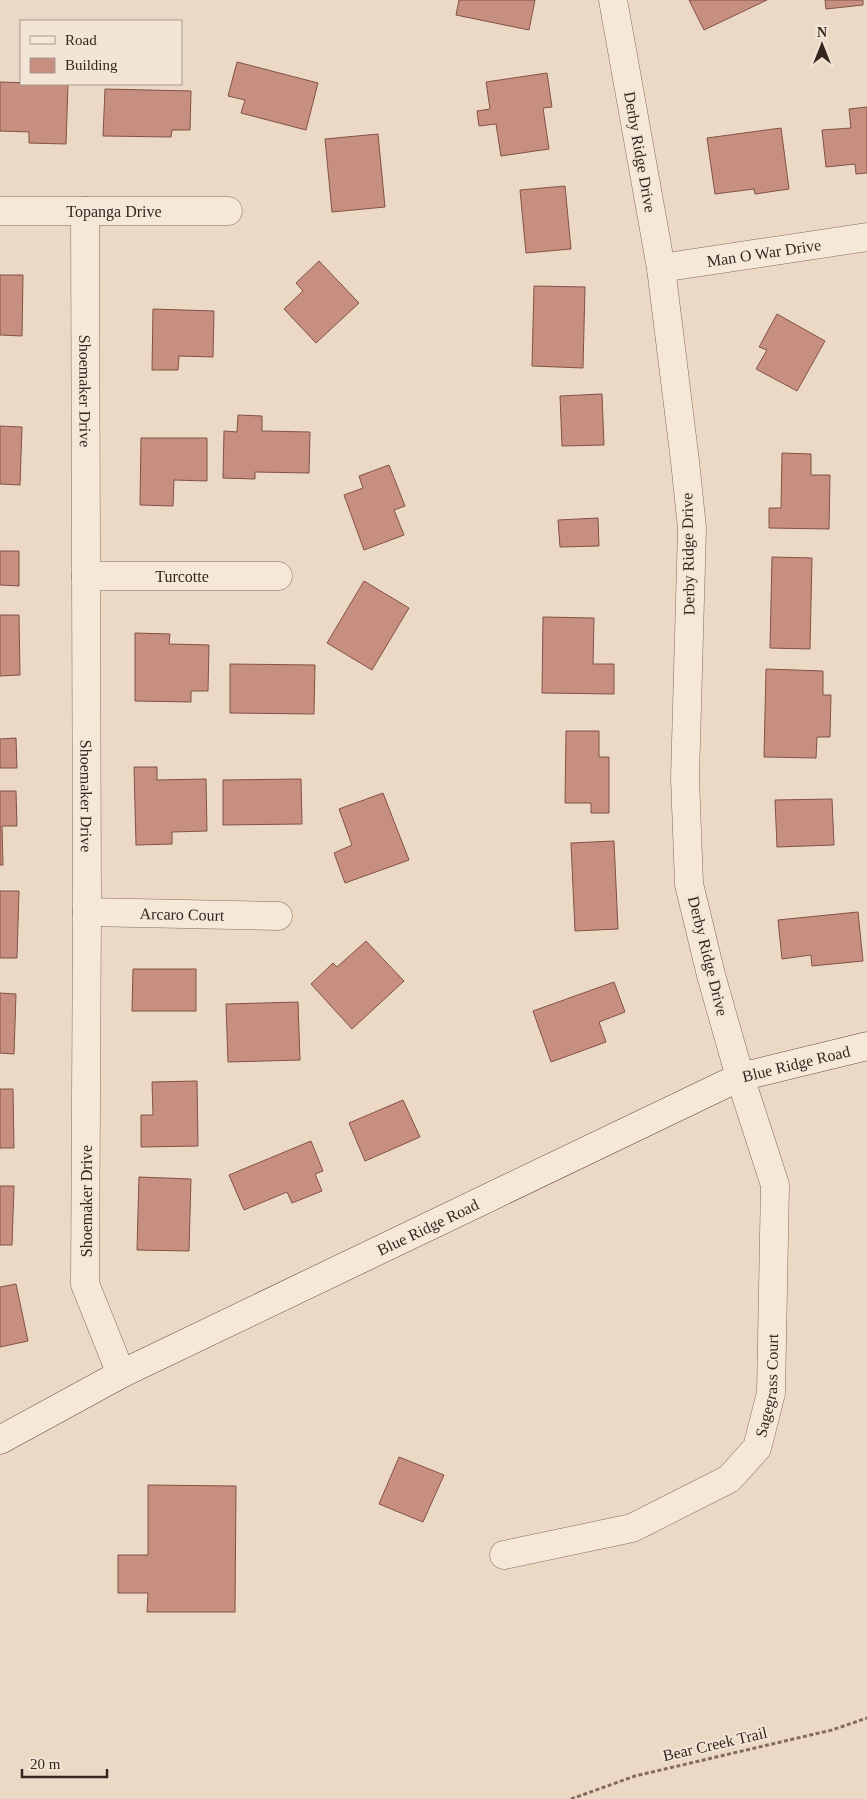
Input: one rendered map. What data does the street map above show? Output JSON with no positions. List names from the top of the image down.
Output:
{
  "streets": {
    "street": [
      "Derby Ridge Drive",
      "Topanga Drive",
      "Man O War Drive",
      "Shoemaker Drive",
      "Turcotte",
      "Arcaro Court",
      "Blue Ridge Road",
      "Sagegrass Court"
    ],
    "path": ["Bear Creek Trail"]
  },
  "crossings": [
    ["Derby Ridge Drive", "Man O War Drive"],
    ["Derby Ridge Drive", "Blue Ridge Road"],
    ["Derby Ridge Drive", "Sagegrass Court"],
    ["Topanga Drive", "Shoemaker Drive"],
    ["Shoemaker Drive", "Turcotte"],
    ["Shoemaker Drive", "Arcaro Court"],
    ["Shoemaker Drive", "Blue Ridge Road"],
    ["Blue Ridge Road", "Sagegrass Court"]
  ],
  "legend": ["Road", "Building"],
  "scale_bar": "20 m",
  "north": "top"
}
